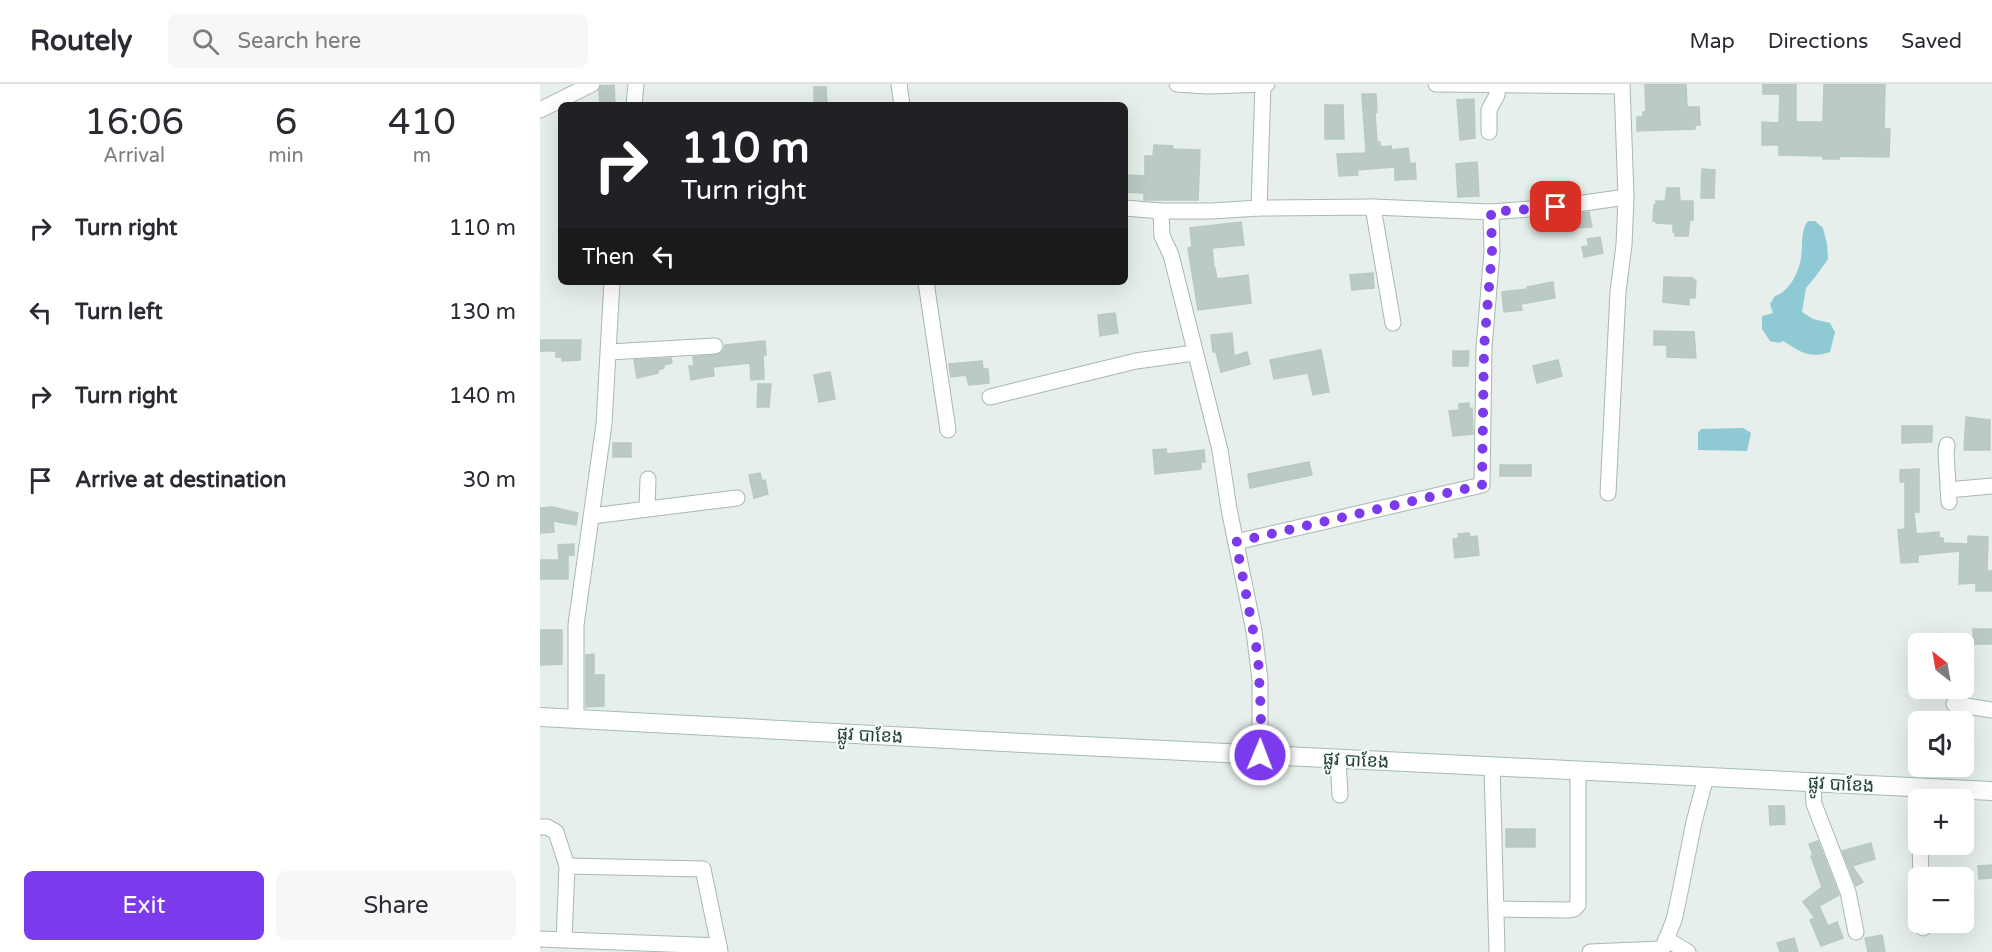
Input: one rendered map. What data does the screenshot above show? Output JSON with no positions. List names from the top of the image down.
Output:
{
  "streets": {
    "street": ["ផ្លូវ បាខែង"]
  },
  "north": "top left",
  "page": {
    "header": "Routely",
    "search": "Search here",
    "nav": ["Map", "Directions", "Saved"],
    "eta": [
      "16:06",
      "Arrival",
      "6",
      "min",
      "410",
      "m"
    ],
    "turn": ["110 m", "Turn right"],
    "list": [
      {
        "name": "Turn right",
        "value": "110 m"
      },
      {
        "name": "Turn left",
        "value": "130 m"
      },
      {
        "name": "Turn right",
        "value": "140 m"
      },
      {
        "name": "Arrive at destination",
        "value": "30 m"
      }
    ],
    "then": "Then",
    "map_buttons": ["+", "−"],
    "buttons": ["Exit", "Share"]
  }
}
